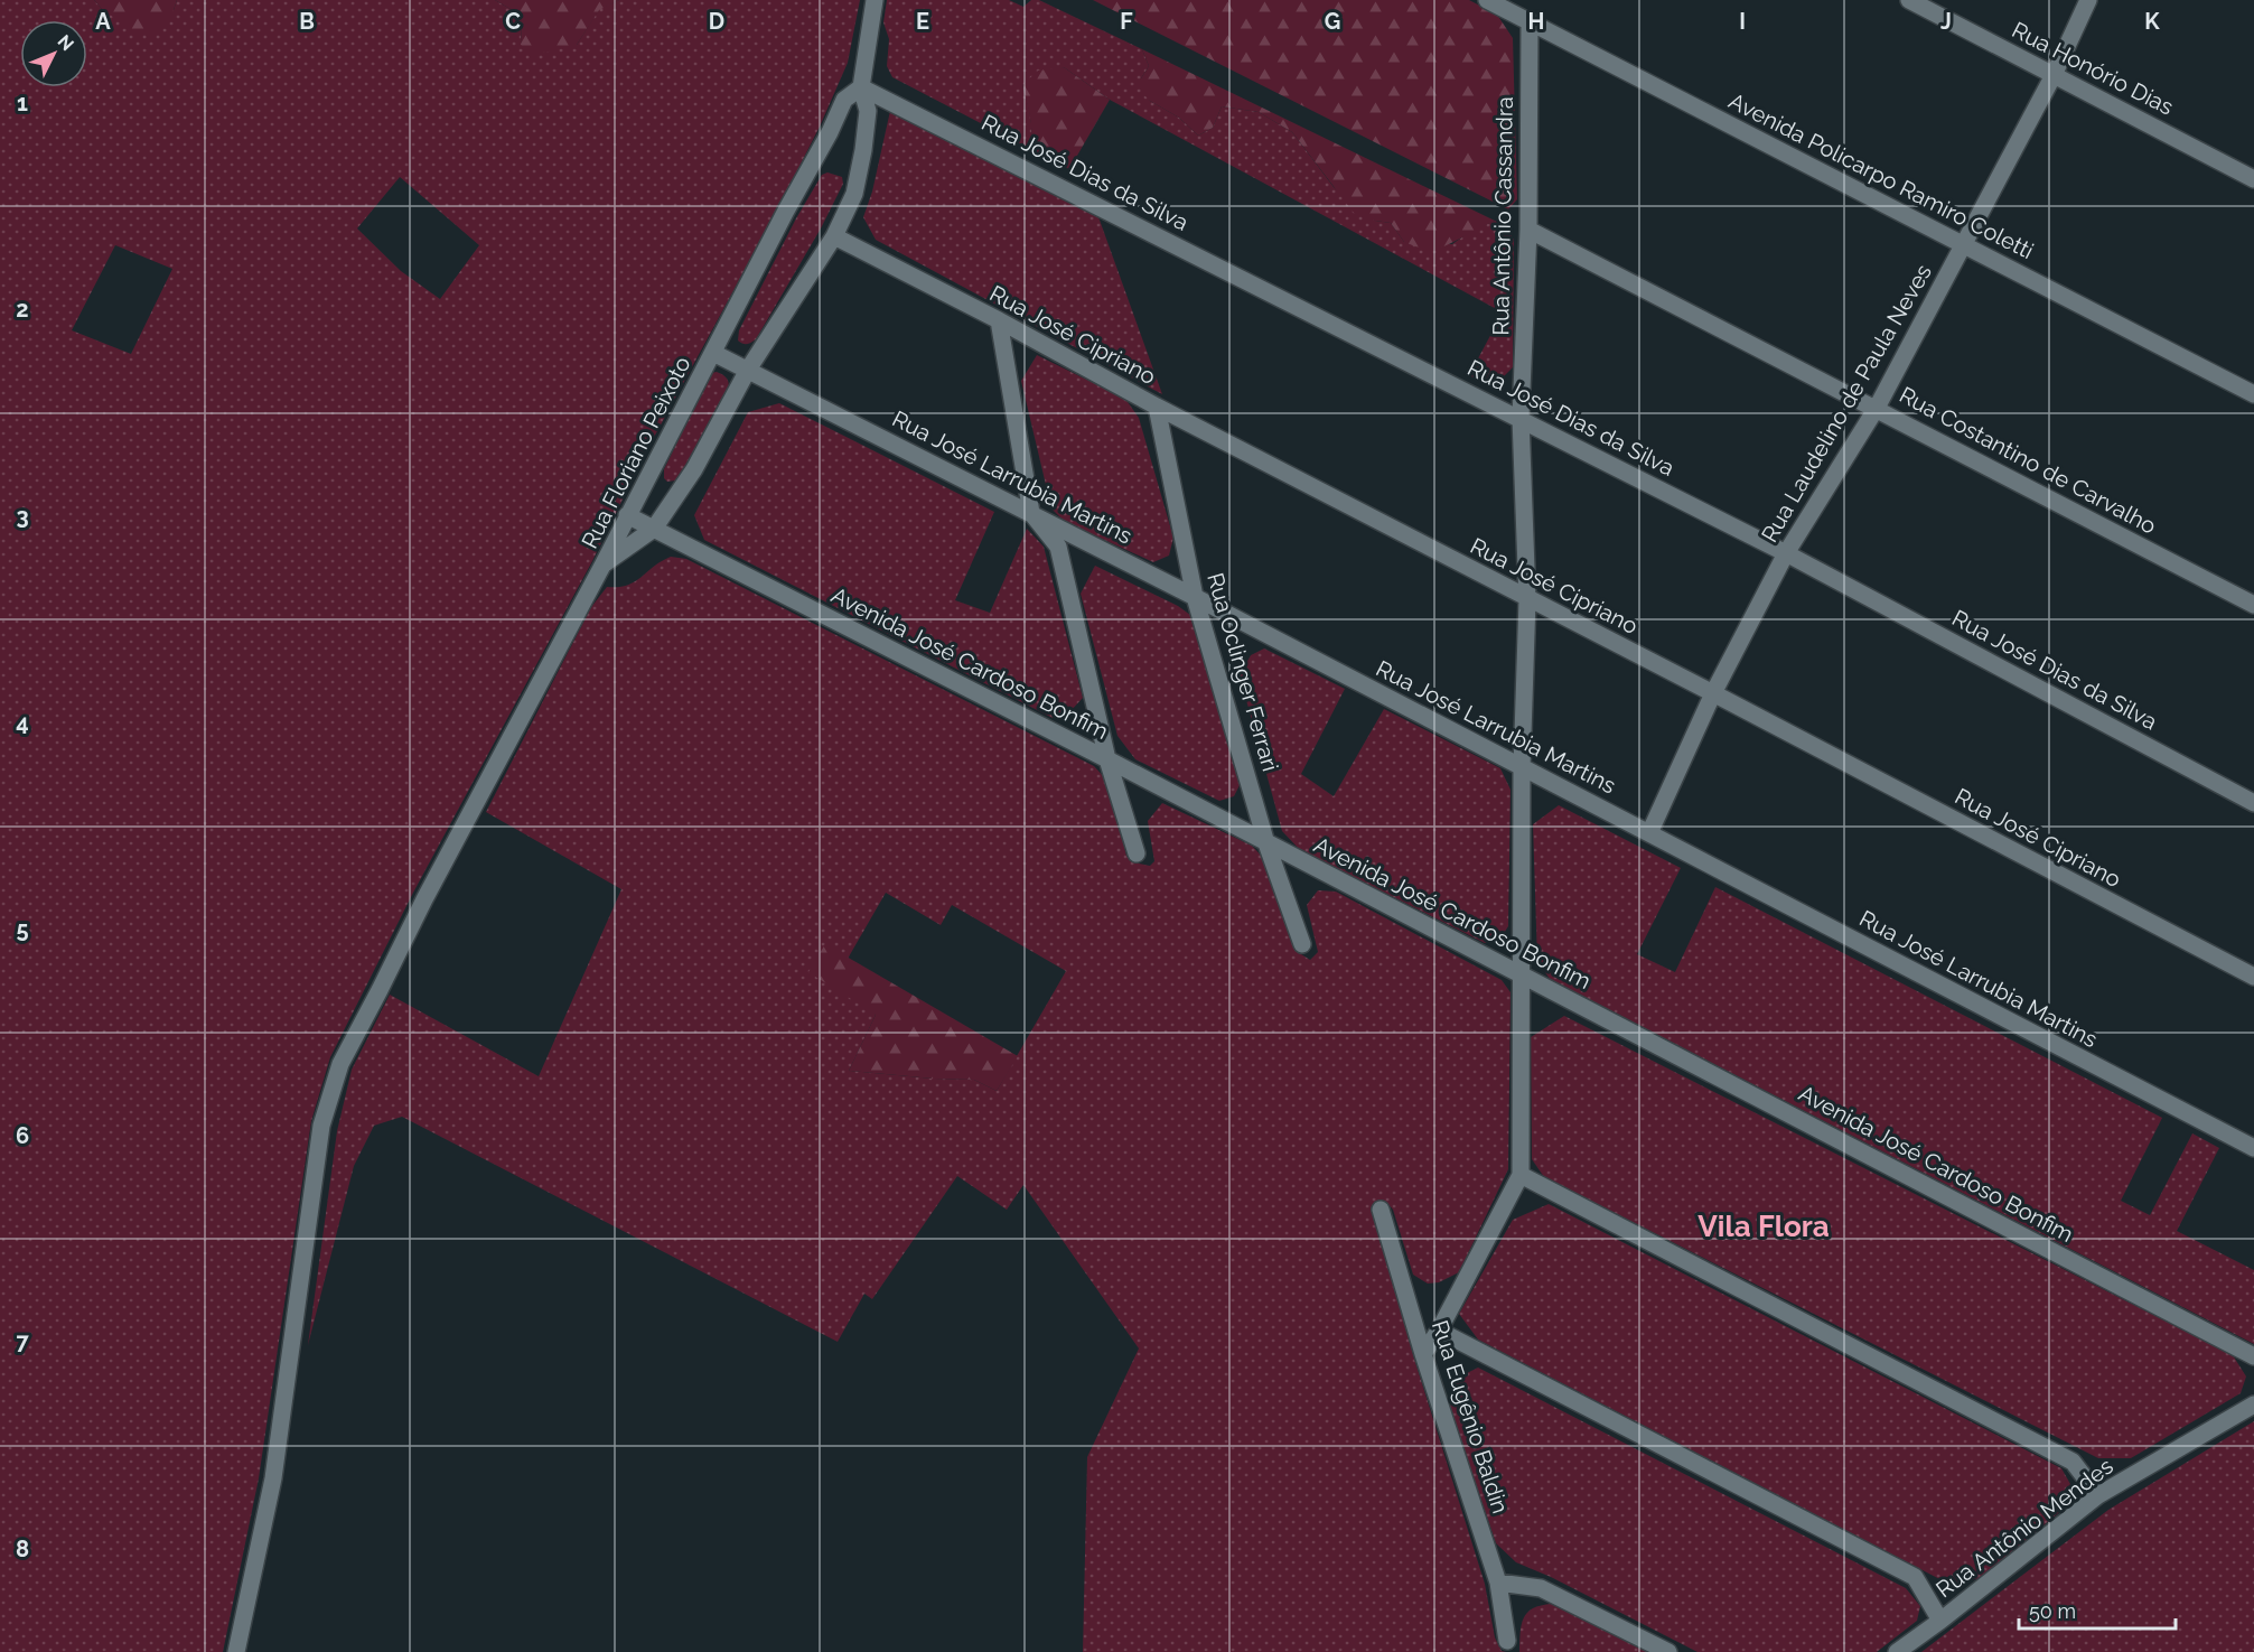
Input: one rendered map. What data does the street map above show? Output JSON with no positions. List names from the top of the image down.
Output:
{
  "streets": {
    "street": [
      "Rua Honório Dias",
      "Rua José Dias da Silva",
      "Avenida Policarpo Ramiro Coletti",
      "Rua Antônio Cassandra",
      "Rua José Cipriano",
      "Rua Laudelino de Paula Neves",
      "Rua Floriano Peixoto",
      "Rua Costantino de Carvalho",
      "Rua José Larrubia Martins",
      "Avenida José Cardoso Bonfim",
      "Rua Oclinger Ferrari",
      "Rua Eugênio Baldin",
      "Rua Antônio Mendes"
    ]
  },
  "crossings": [
    ["Rua Honório Dias", "Rua Laudelino de Paula Neves"],
    ["Rua José Dias da Silva", "Rua Antônio Cassandra"],
    ["Rua José Dias da Silva", "Rua Laudelino de Paula Neves"],
    ["Rua José Dias da Silva", "Rua Floriano Peixoto"],
    ["Avenida Policarpo Ramiro Coletti", "Rua Antônio Cassandra"],
    ["Avenida Policarpo Ramiro Coletti", "Rua Laudelino de Paula Neves"],
    ["Rua Antônio Cassandra", "Rua José Cipriano"],
    ["Rua Antônio Cassandra", "Rua Costantino de Carvalho"],
    ["Rua Antônio Cassandra", "Rua José Larrubia Martins"],
    ["Rua Antônio Cassandra", "Avenida José Cardoso Bonfim"],
    ["Rua José Cipriano", "Rua Laudelino de Paula Neves"],
    ["Rua José Cipriano", "Rua Floriano Peixoto"],
    ["Rua José Cipriano", "Rua Oclinger Ferrari"],
    ["Rua Laudelino de Paula Neves", "Rua Costantino de Carvalho"],
    ["Rua Laudelino de Paula Neves", "Rua José Larrubia Martins"],
    ["Rua Floriano Peixoto", "Rua José Larrubia Martins"],
    ["Rua Floriano Peixoto", "Avenida José Cardoso Bonfim"],
    ["Rua José Larrubia Martins", "Rua Oclinger Ferrari"],
    ["Avenida José Cardoso Bonfim", "Rua Oclinger Ferrari"]
  ],
  "districts": ["Vila Flora"],
  "scale_bar": "50 m",
  "north": "top right",
  "grid": {
    "columns": [
      "A",
      "B",
      "C",
      "D",
      "E",
      "F",
      "G",
      "H",
      "I",
      "J",
      "K"
    ],
    "rows": [
      "1",
      "2",
      "3",
      "4",
      "5",
      "6",
      "7",
      "8"
    ]
  }
}
